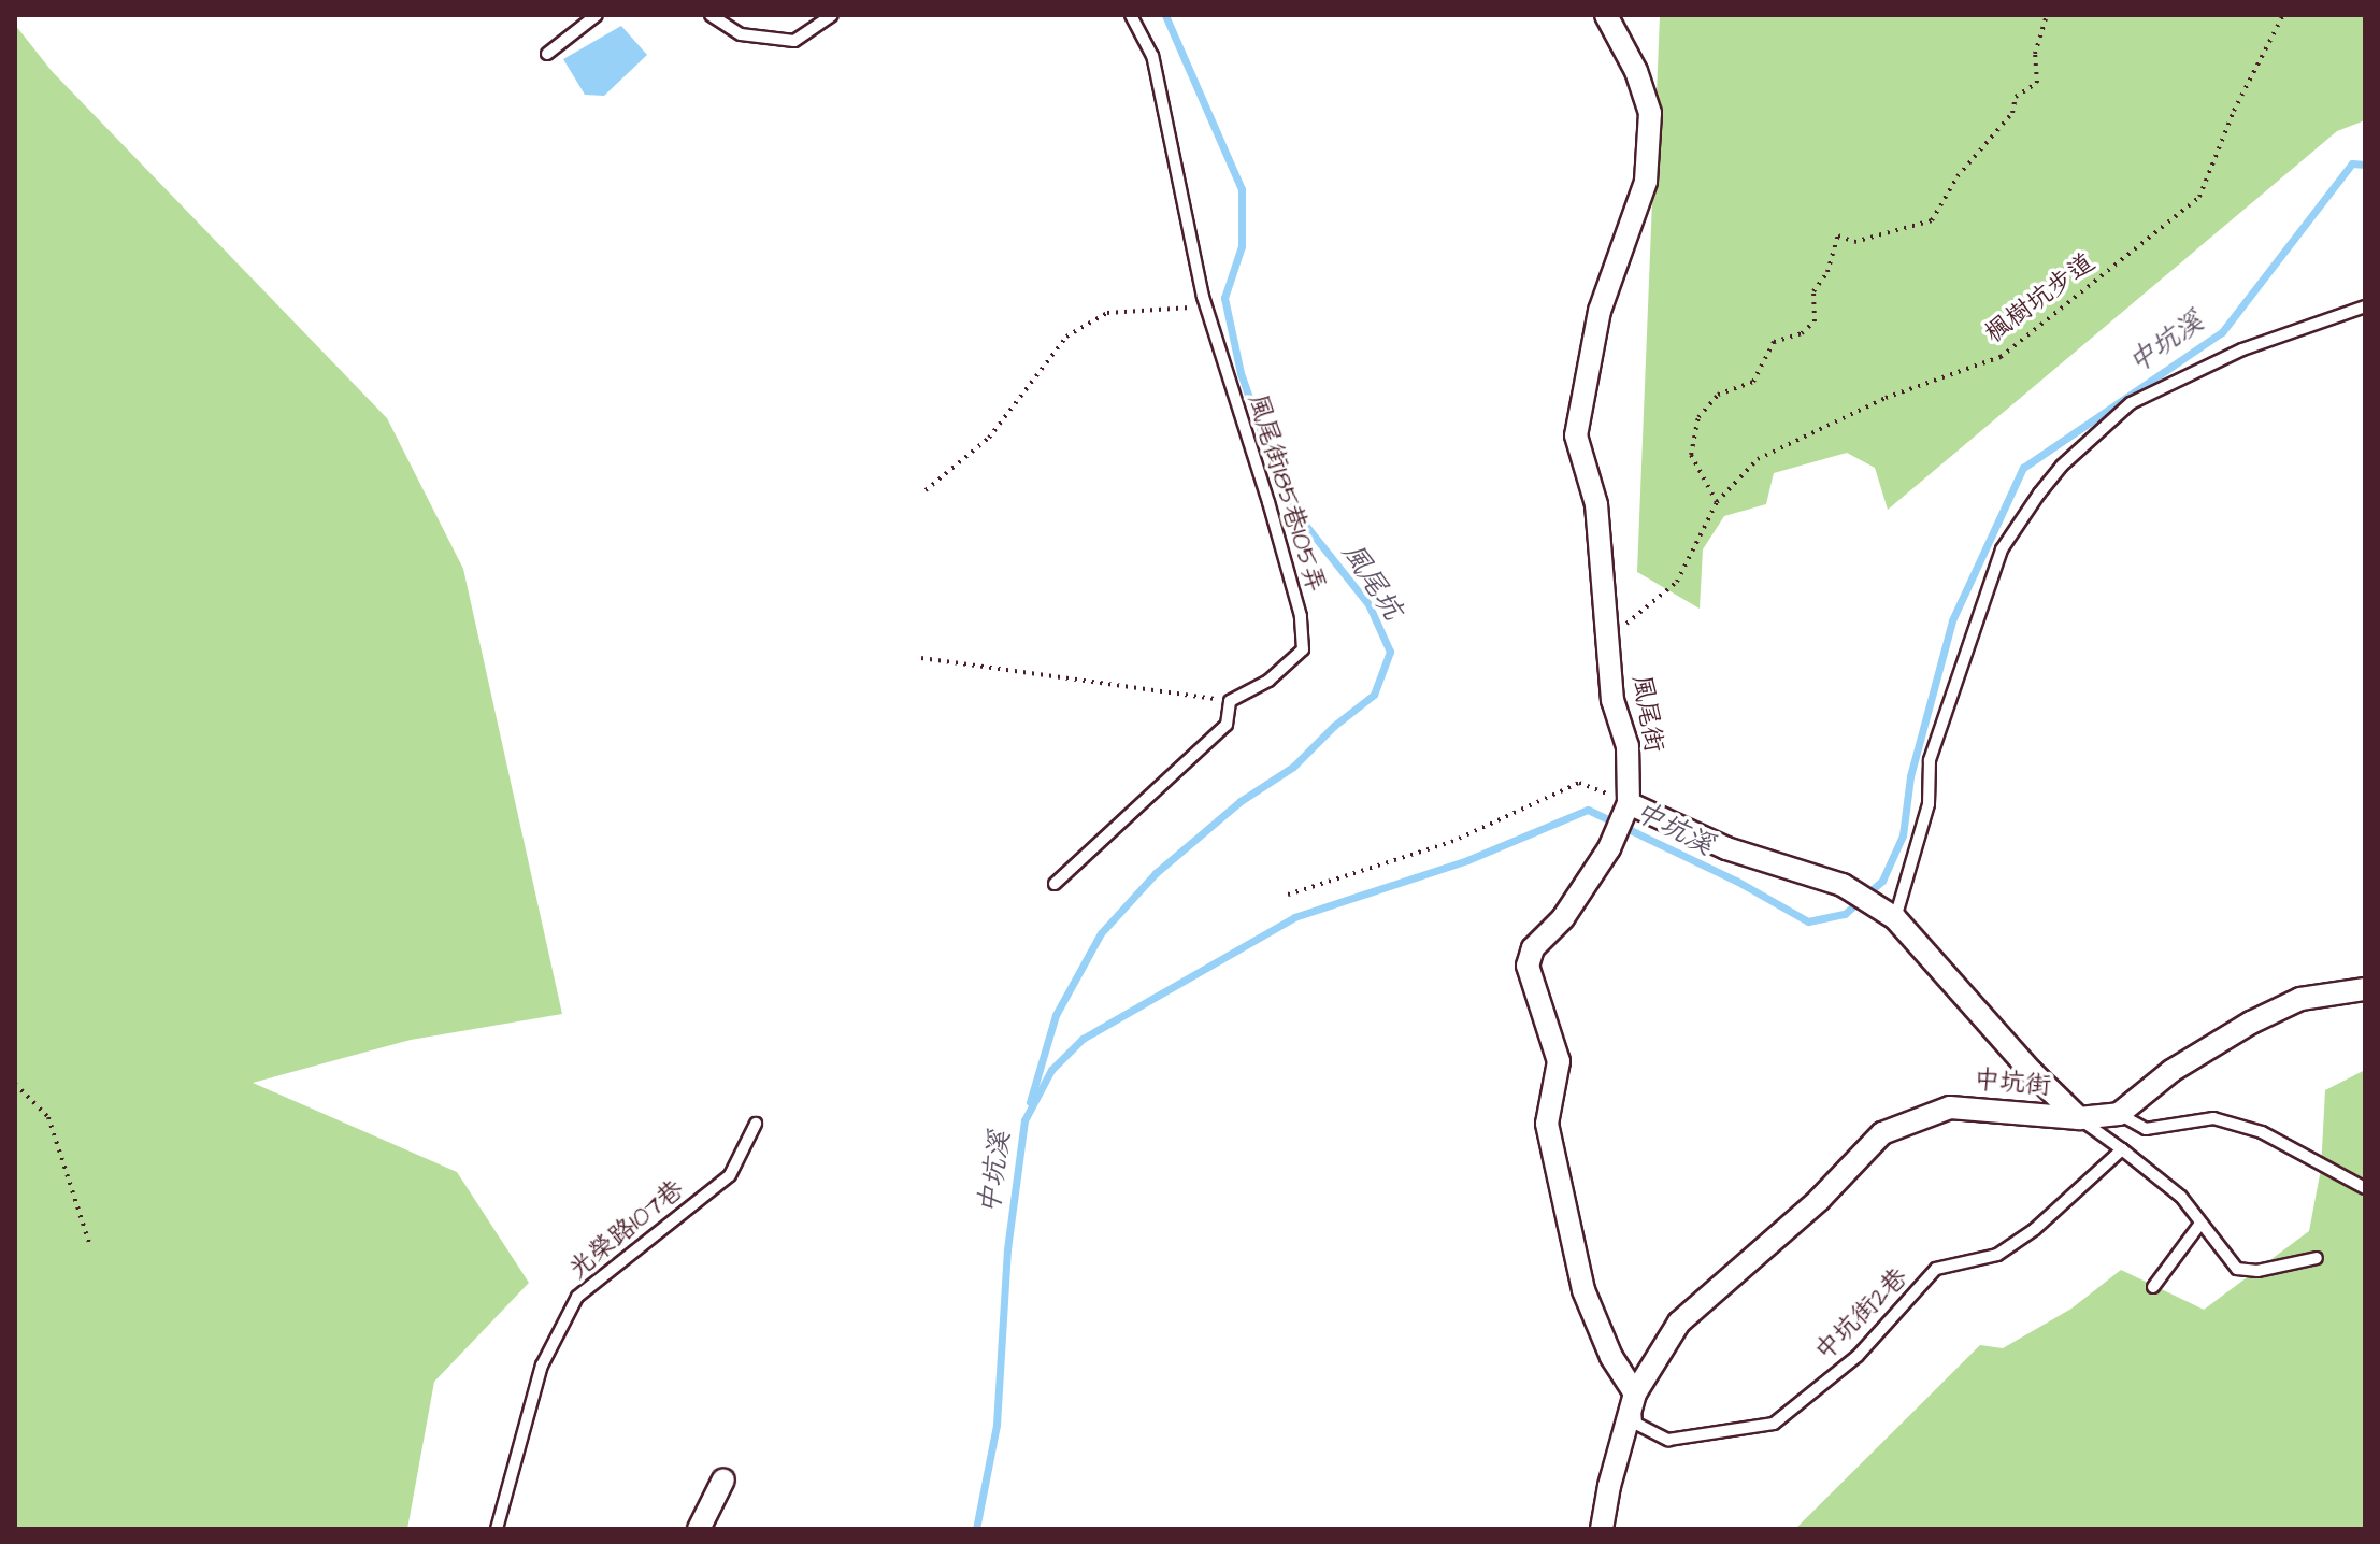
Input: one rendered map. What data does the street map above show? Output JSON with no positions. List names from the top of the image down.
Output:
{
  "streets": {
    "street": ["風尾街", "中坑街"],
    "lane": ["風尾街185巷105弄", "光榮路107巷", "中坑街2巷"],
    "path": ["楓樹坑步道"]
  },
  "crossings": [
    ["楓樹坑步道", "風尾街"],
    ["風尾街", "中坑街"],
    ["風尾街", "中坑街2巷"],
    ["中坑街", "中坑街2巷"]
  ],
  "water": ["中坑溪", "風尾坑"]
}
